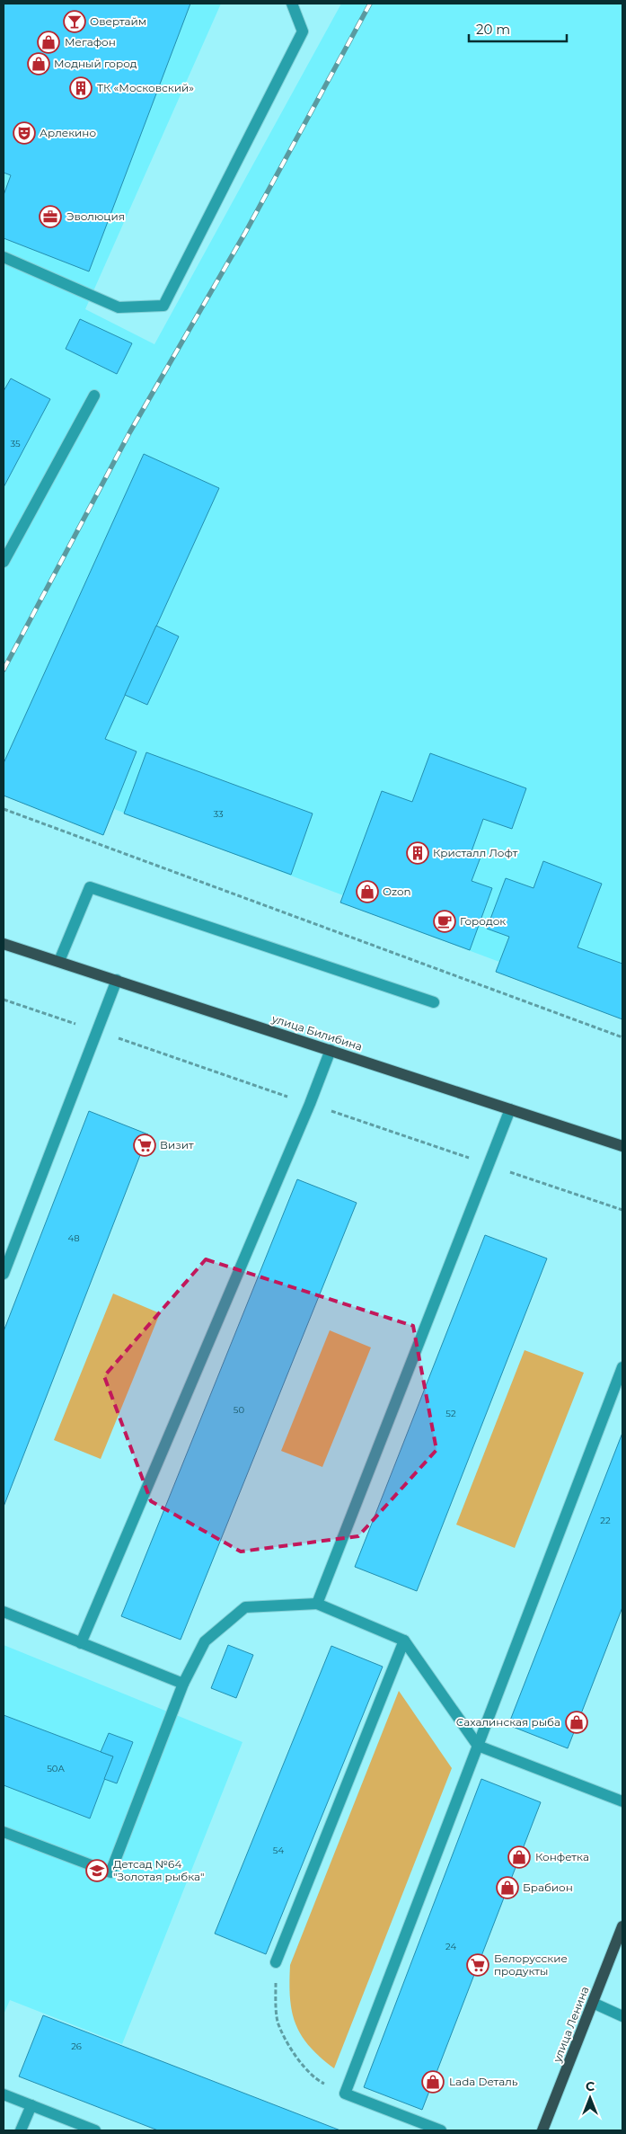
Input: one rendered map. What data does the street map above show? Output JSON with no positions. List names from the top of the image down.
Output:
{
  "streets": {
    "main road": ["улица Билибина", "улица Ленина"]
  },
  "places": {
    "bar": ["Овертайм"],
    "shop": [
      "Мегафон",
      "Модный город",
      "Ozon",
      "Сахалинская рыба",
      "Конфетка",
      "Брабион",
      "Lada Dеталь"
    ],
    "building": ["ТК «Московский»", "Кристалл Лофт"],
    "theatre": ["Арлекино"],
    "office": ["Эволюция"],
    "cafe": ["Городок"],
    "supermarket": ["Визит", "Белорусские продукты"],
    "school or university": ["Детсад №64 \"Золотая рыбка\""]
  },
  "house_numbers": [
    "35",
    "33",
    "48",
    "50",
    "52",
    "22",
    "50А",
    "54",
    "24",
    "26"
  ],
  "scale_bar": "20 m",
  "north": "top"
}
